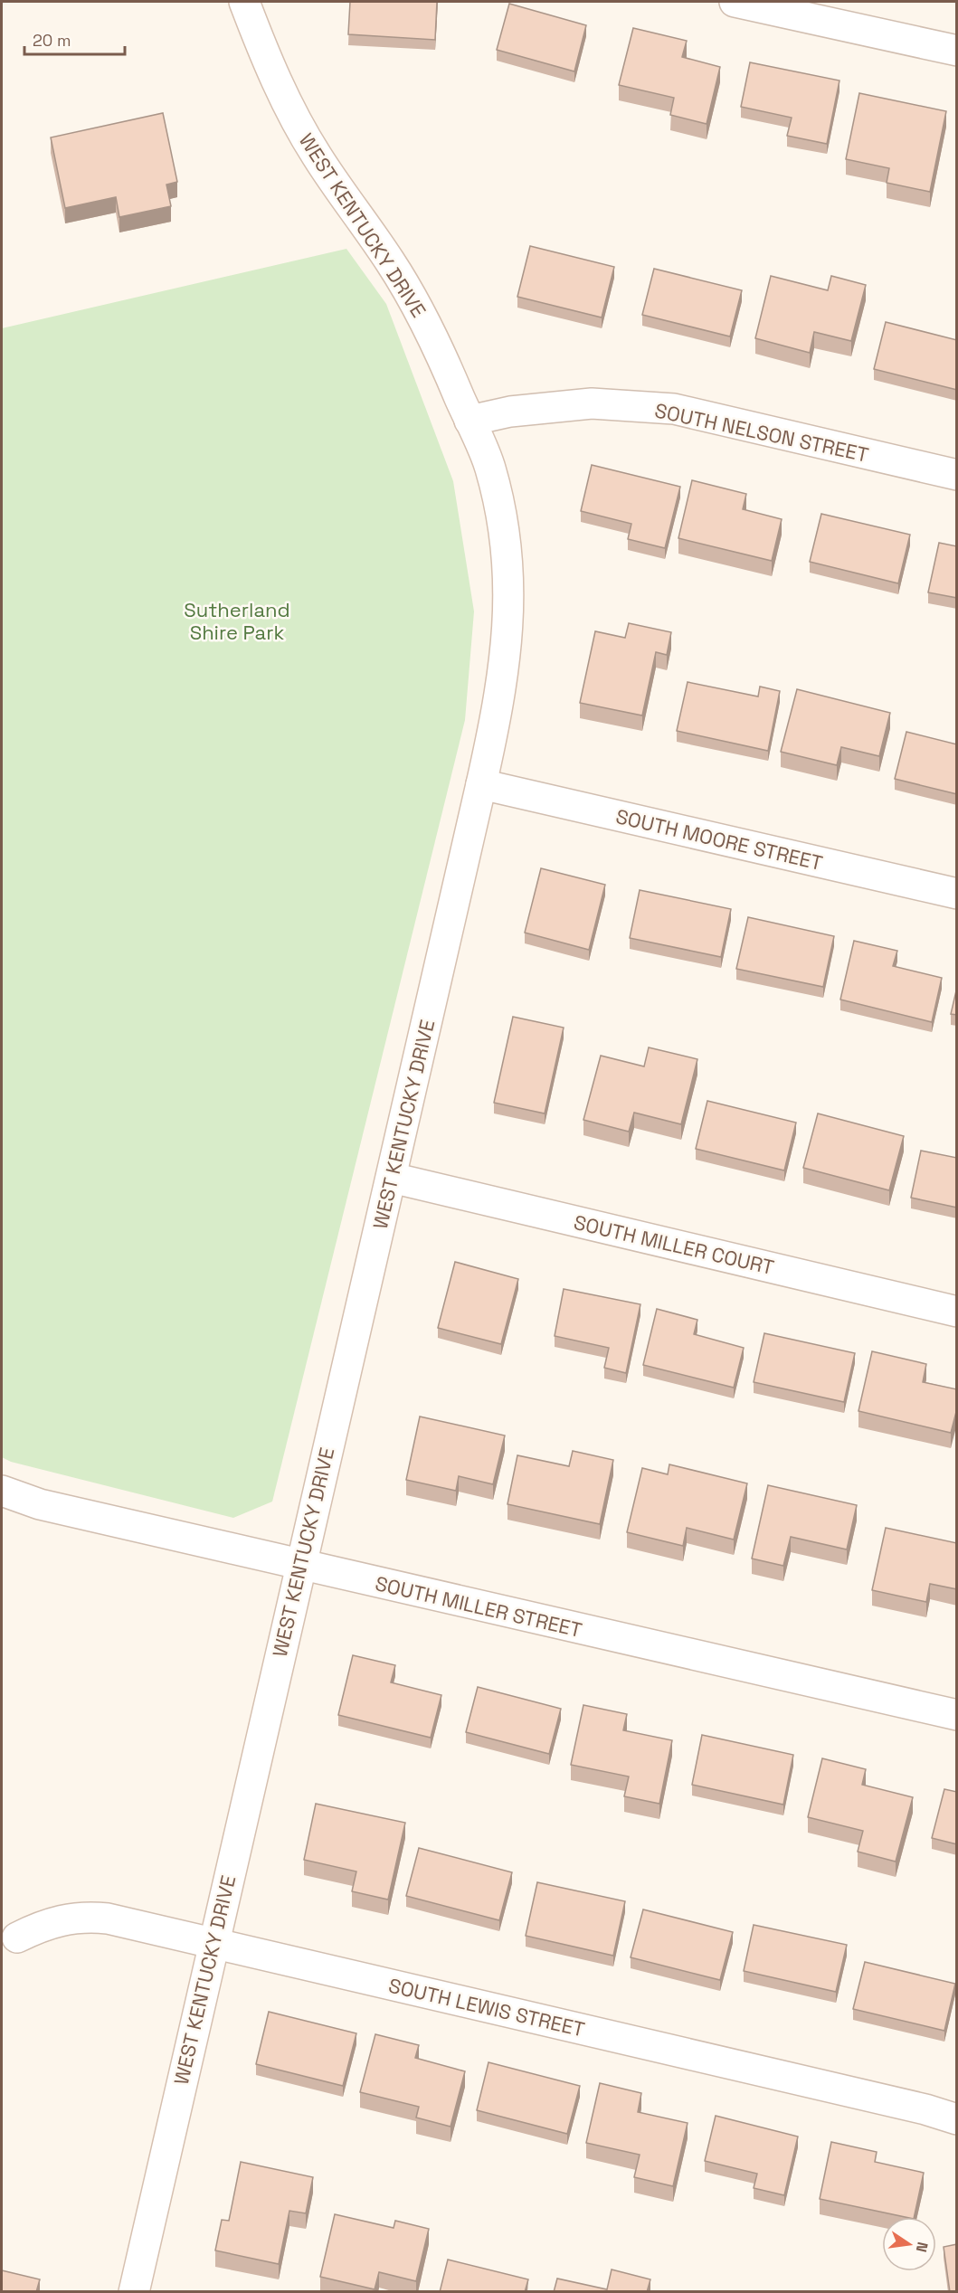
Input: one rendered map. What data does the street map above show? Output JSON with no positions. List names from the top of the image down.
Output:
{
  "streets": {
    "street": [
      "WEST KENTUCKY DRIVE",
      "SOUTH NELSON STREET",
      "SOUTH MOORE STREET",
      "SOUTH MILLER COURT",
      "SOUTH MILLER STREET",
      "SOUTH LEWIS STREET"
    ]
  },
  "crossings": [
    ["WEST KENTUCKY DRIVE", "SOUTH NELSON STREET"],
    ["WEST KENTUCKY DRIVE", "SOUTH MOORE STREET"],
    ["WEST KENTUCKY DRIVE", "SOUTH MILLER COURT"],
    ["WEST KENTUCKY DRIVE", "SOUTH MILLER STREET"],
    ["WEST KENTUCKY DRIVE", "SOUTH LEWIS STREET"]
  ],
  "parks": ["Sutherland Shire Park"],
  "scale_bar": "20 m",
  "north": "right"
}
